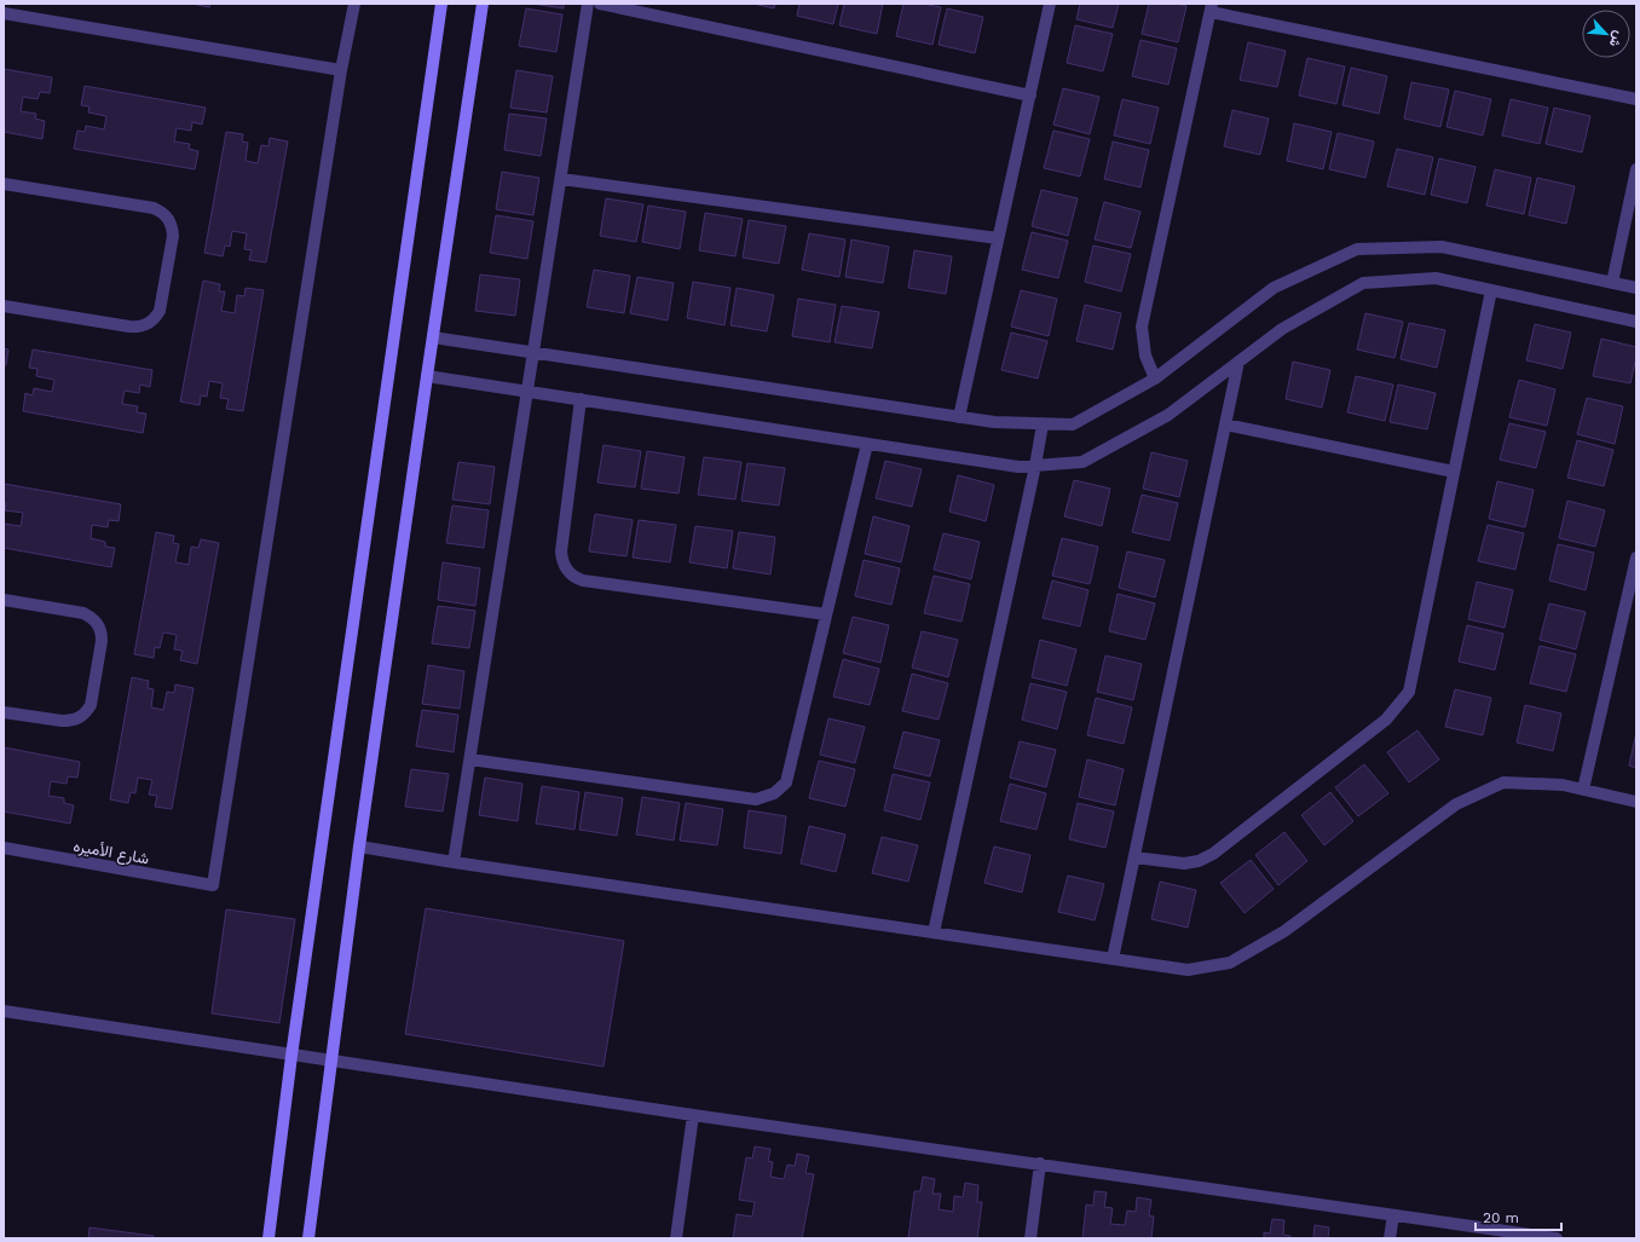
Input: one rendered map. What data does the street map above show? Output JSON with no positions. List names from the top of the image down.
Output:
{
  "streets": {
    "street": ["شارع الأميره"]
  },
  "scale_bar": "20 m",
  "north": "bottom right"
}
